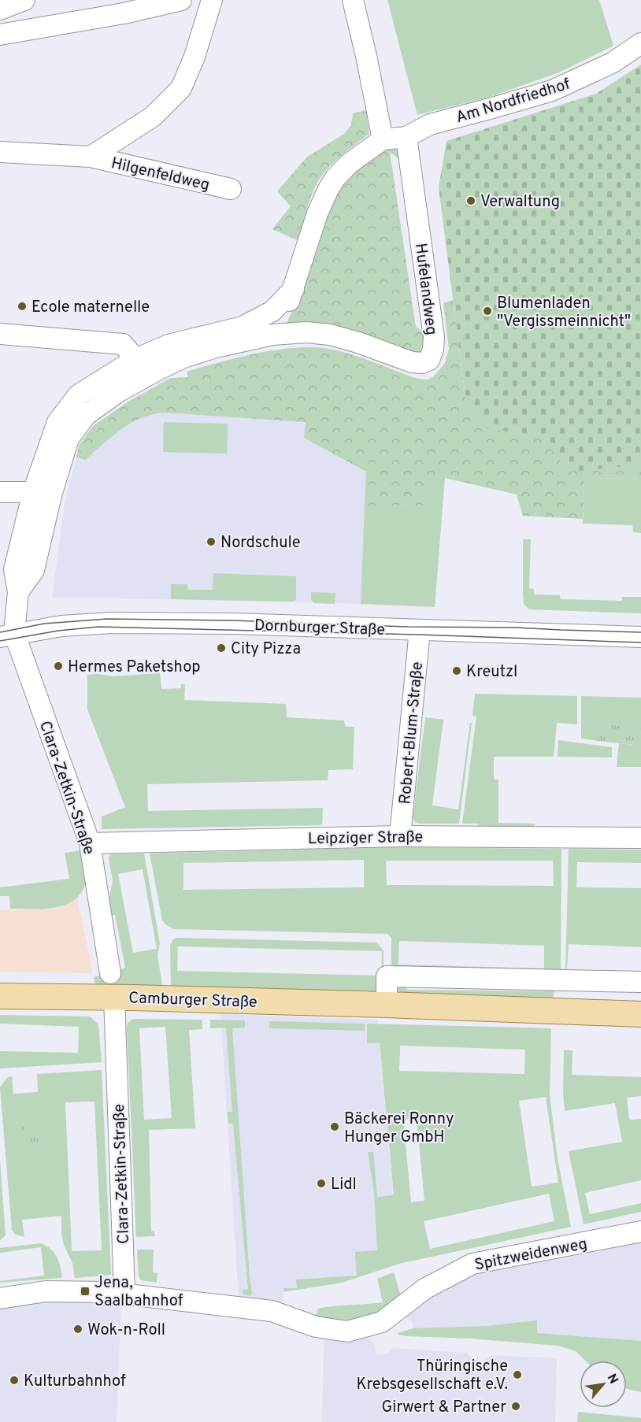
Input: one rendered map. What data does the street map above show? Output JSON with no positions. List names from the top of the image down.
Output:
{
  "streets": {
    "main road": ["Camburger Straße"],
    "street": [
      "Am Nordfriedhof",
      "Hilgenfeldweg",
      "Hufelandweg",
      "Dornburger Straße",
      "Robert-Blum-Straße",
      "Clara-Zetkin-Straße",
      "Leipziger Straße",
      "Spitzweidenweg"
    ]
  },
  "crossings": [
    ["Am Nordfriedhof", "Hufelandweg"],
    ["Hufelandweg", "Dornburger Straße"],
    ["Hufelandweg", "Clara-Zetkin-Straße"],
    ["Dornburger Straße", "Robert-Blum-Straße"],
    ["Dornburger Straße", "Clara-Zetkin-Straße"],
    ["Robert-Blum-Straße", "Leipziger Straße"],
    ["Clara-Zetkin-Straße", "Leipziger Straße"],
    ["Clara-Zetkin-Straße", "Camburger Straße"],
    ["Clara-Zetkin-Straße", "Spitzweidenweg"]
  ],
  "places": {
    "other": [
      "Verwaltung",
      "Ecole maternelle",
      "Blumenladen \"Vergissmeinnicht\"",
      "Nordschule",
      "City Pizza",
      "Hermes Paketshop",
      "Kreutzl",
      "Bäckerei Ronny Hunger GmbH",
      "Lidl",
      "Wok-n-Roll",
      "Thüringische Krebsgesellschaft e.V.",
      "Kulturbahnhof",
      "Girwert & Partner"
    ],
    "transit": ["Jena, Saalbahnhof"]
  },
  "north": "top right"
}
